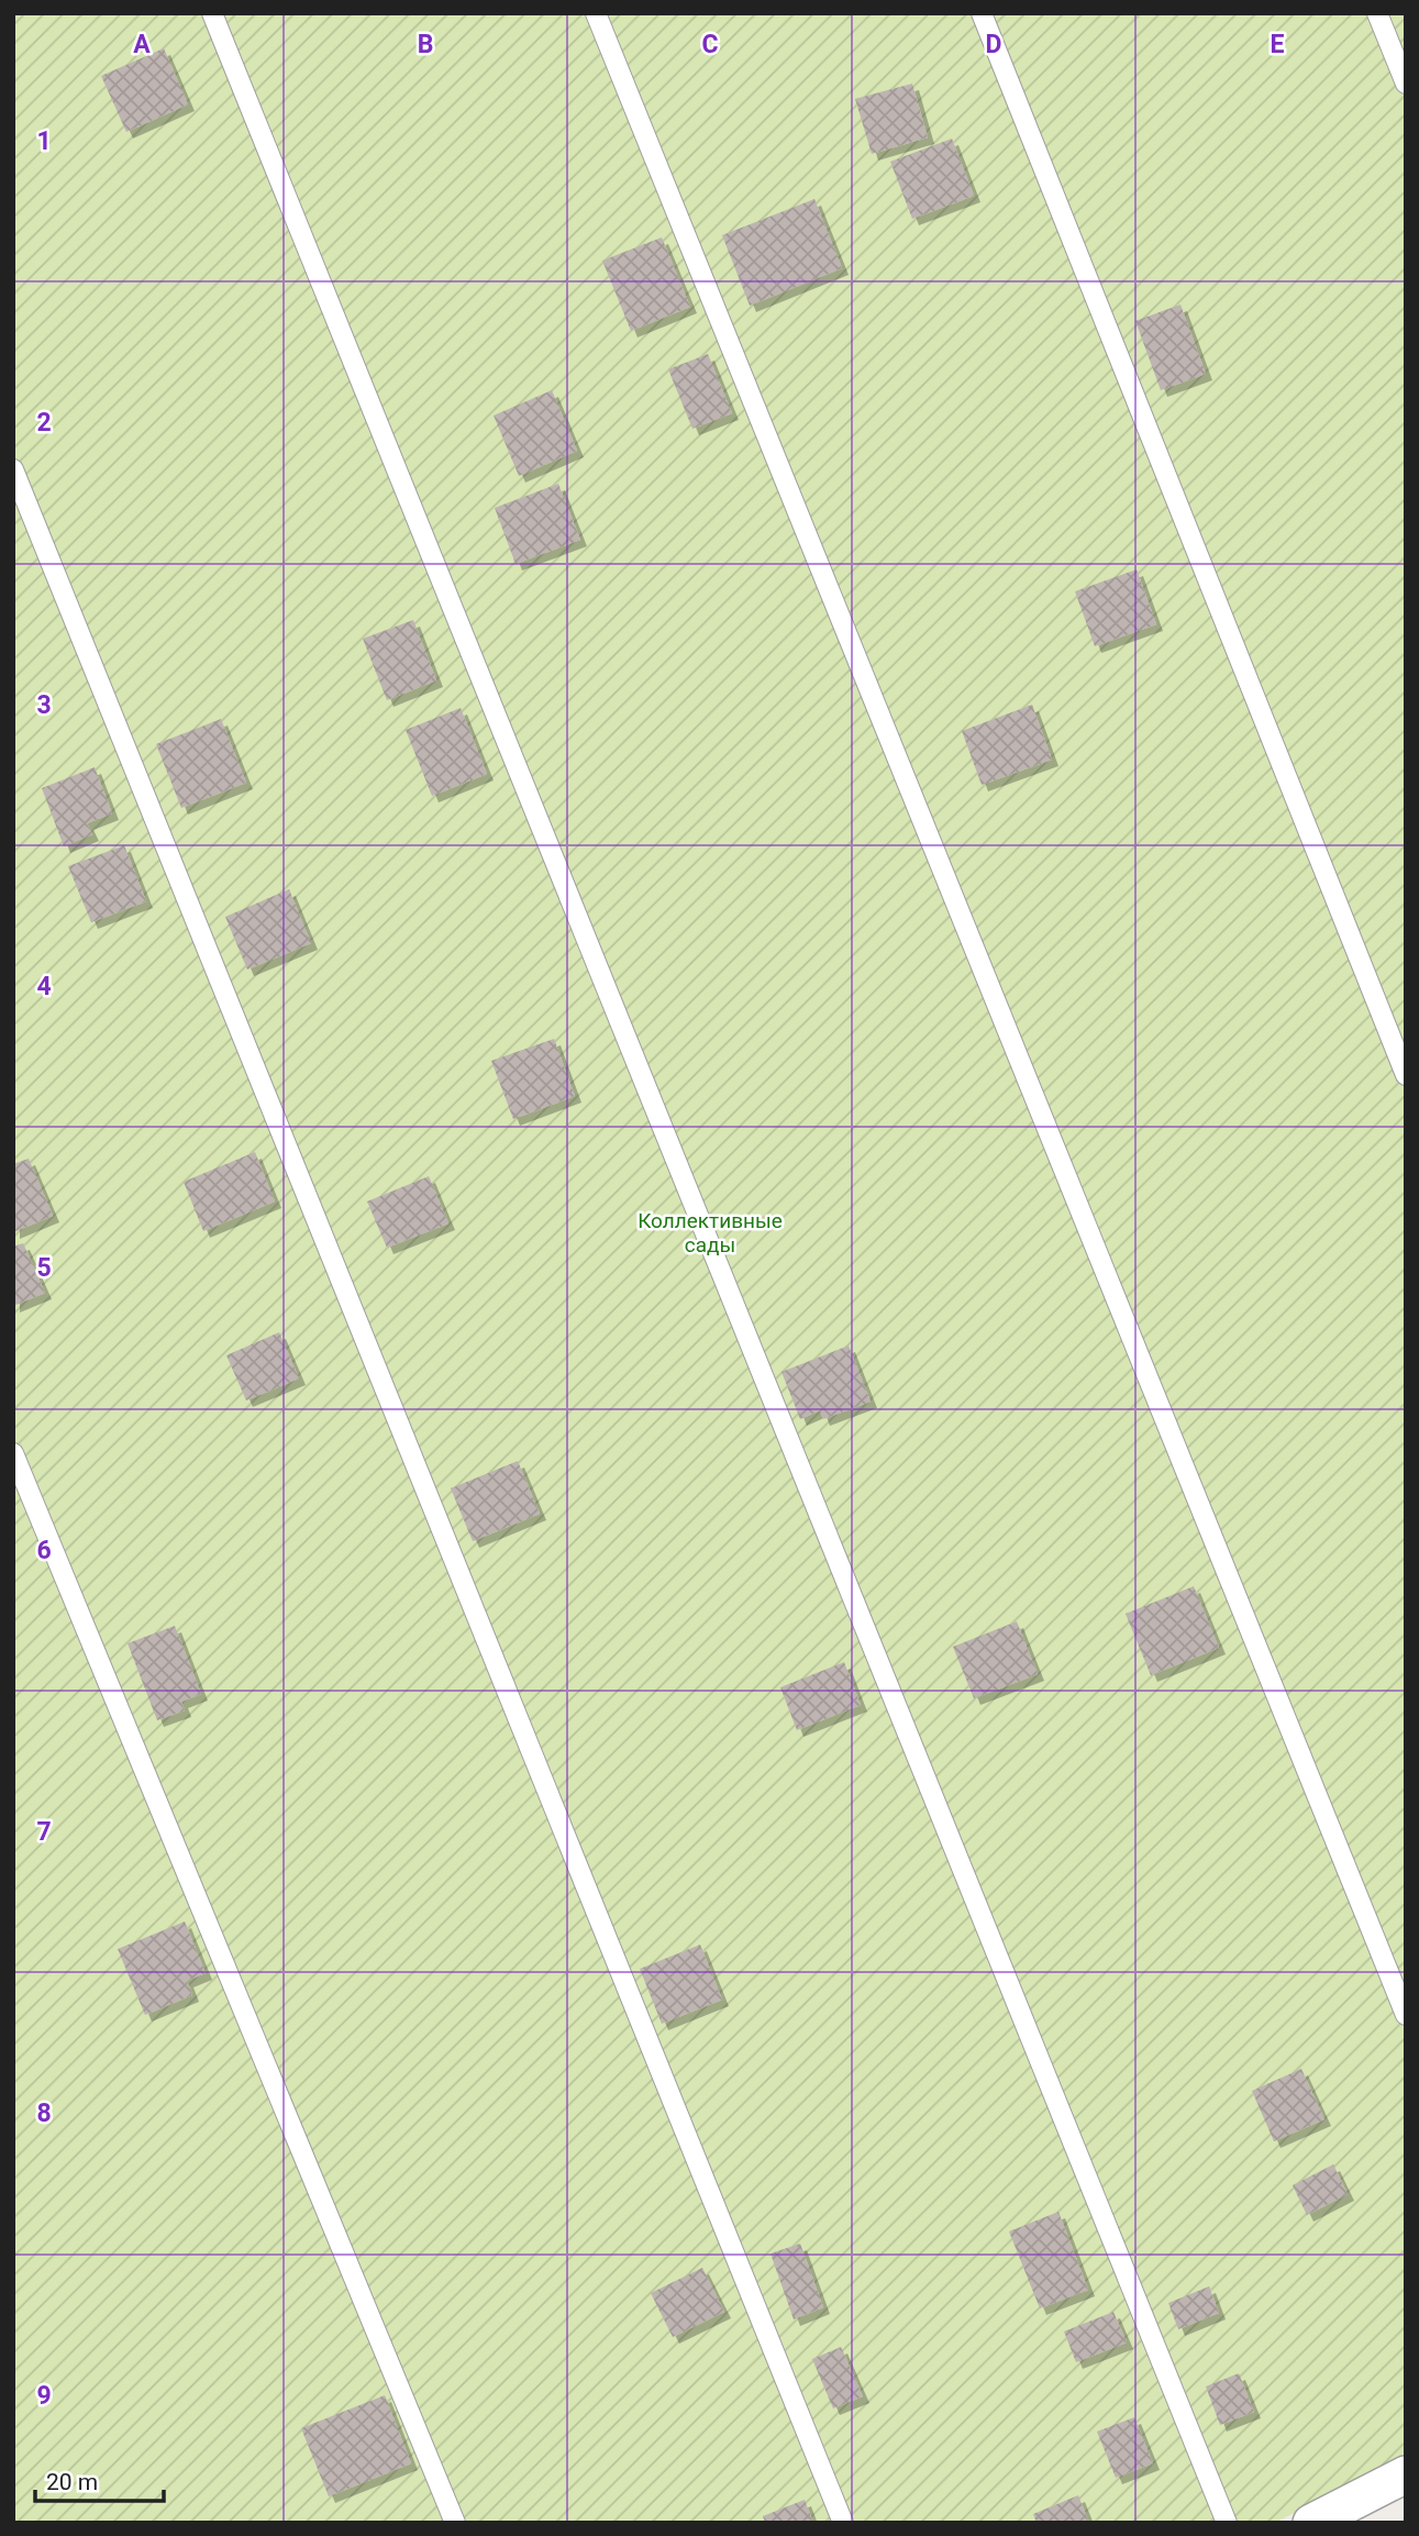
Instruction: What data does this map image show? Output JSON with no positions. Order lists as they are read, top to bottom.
{
  "parks": ["Коллективные сады"],
  "scale_bar": "20 m",
  "grid": {
    "columns": [
      "A",
      "B",
      "C",
      "D",
      "E"
    ],
    "rows": [
      "1",
      "2",
      "3",
      "4",
      "5",
      "6",
      "7",
      "8",
      "9"
    ]
  }
}
